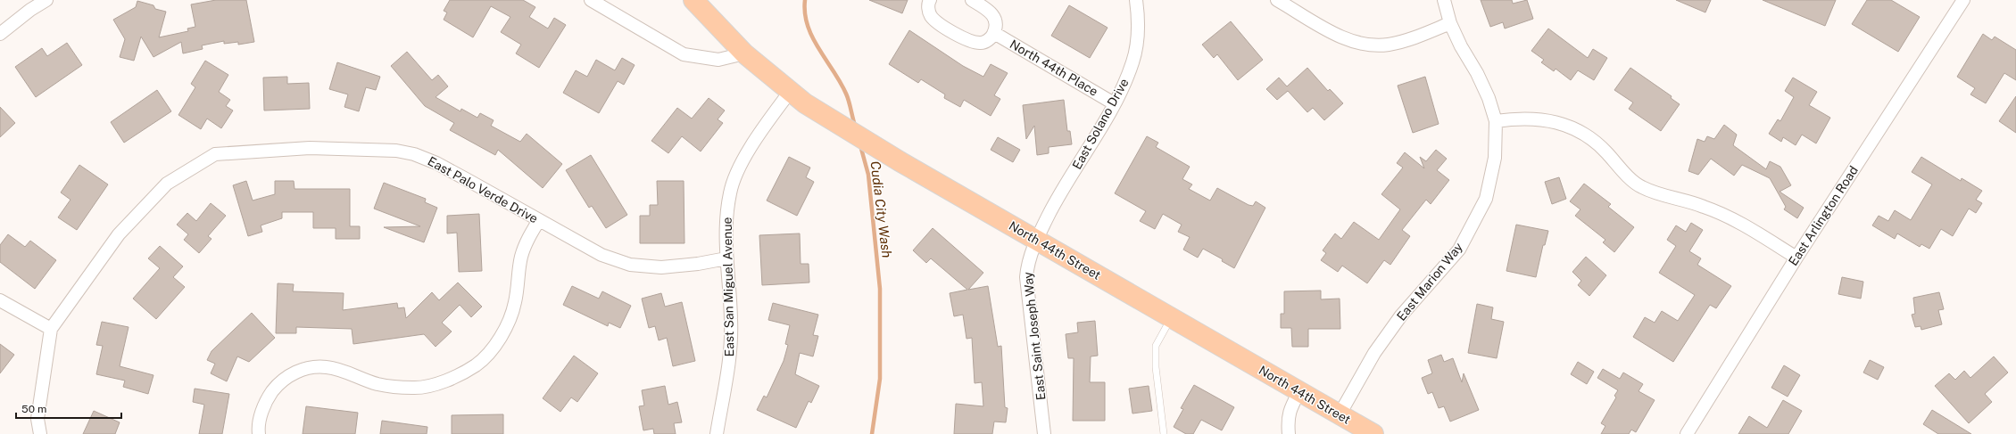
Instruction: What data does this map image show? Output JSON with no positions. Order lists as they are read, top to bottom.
{
  "streets": {
    "main road": ["North 44th Street"],
    "street": [
      "North 44th Place",
      "East Solano Drive",
      "East Palo Verde Drive",
      "East Arlington Road",
      "East Marion Way",
      "East San Miguel Avenue",
      "East Saint Joseph Way"
    ]
  },
  "crossings": [
    ["North 44th Place", "East Solano Drive"],
    ["East Solano Drive", "North 44th Street"],
    ["East Solano Drive", "East Saint Joseph Way"],
    ["East Palo Verde Drive", "East San Miguel Avenue"],
    ["North 44th Street", "East Marion Way"],
    ["North 44th Street", "East San Miguel Avenue"],
    ["North 44th Street", "East Saint Joseph Way"]
  ],
  "water": ["Cudia City Wash"],
  "scale_bar": "50 m"
}
